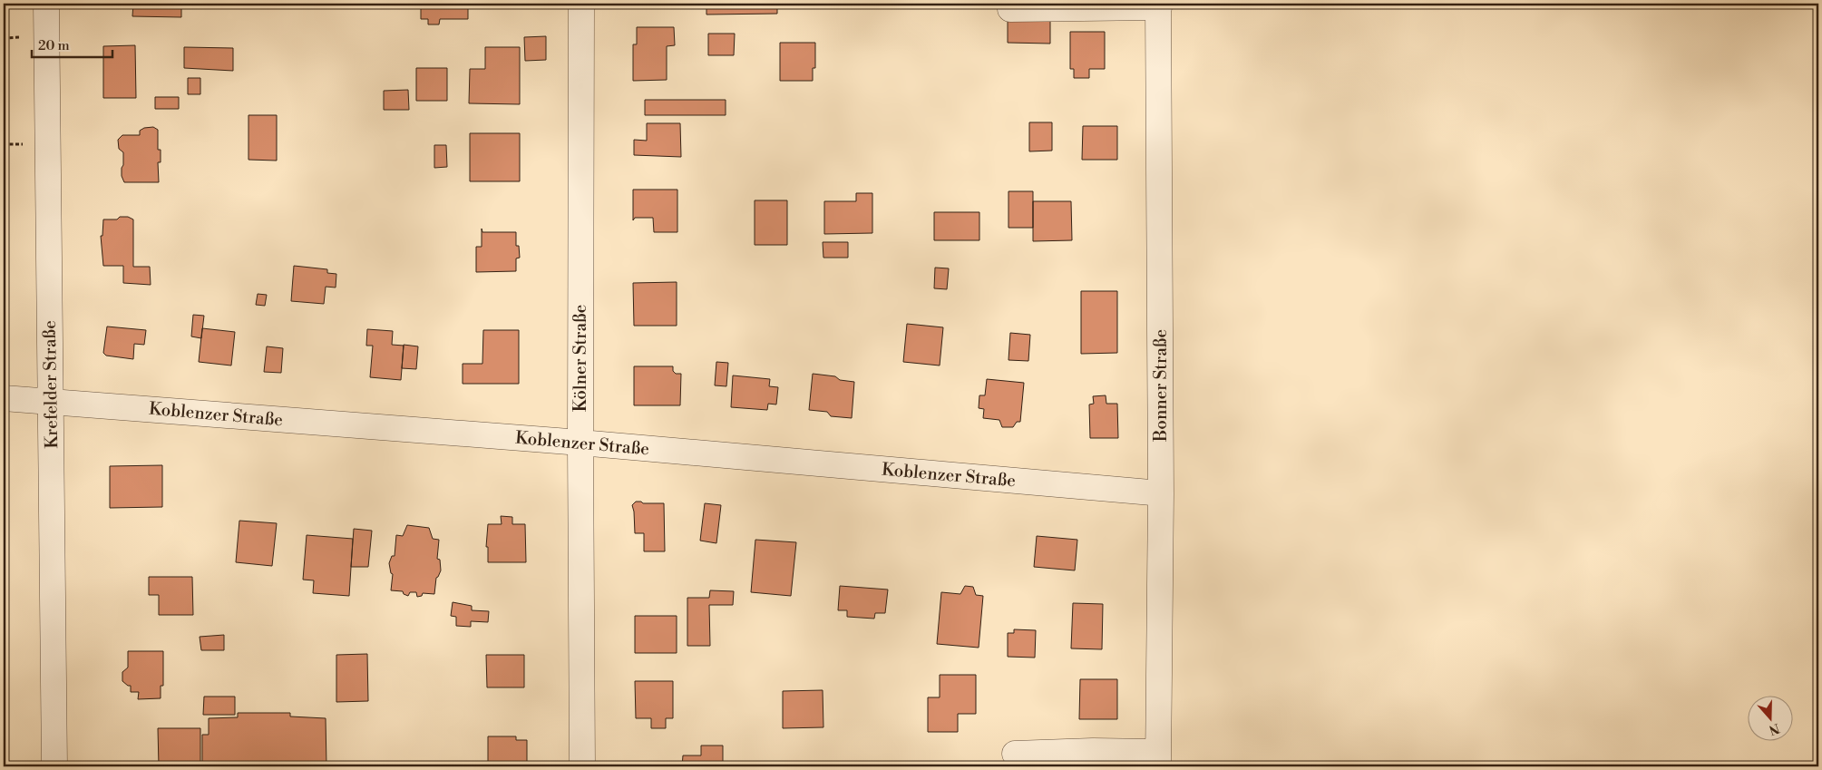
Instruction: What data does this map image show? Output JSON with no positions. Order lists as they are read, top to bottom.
{
  "streets": {
    "street": [
      "Kölner Straße",
      "Krefelder Straße",
      "Bonner Straße",
      "Koblenzer Straße"
    ]
  },
  "crossings": [
    ["Kölner Straße", "Koblenzer Straße"],
    ["Krefelder Straße", "Koblenzer Straße"],
    ["Bonner Straße", "Koblenzer Straße"]
  ],
  "scale_bar": "20 m",
  "north": "bottom"
}
